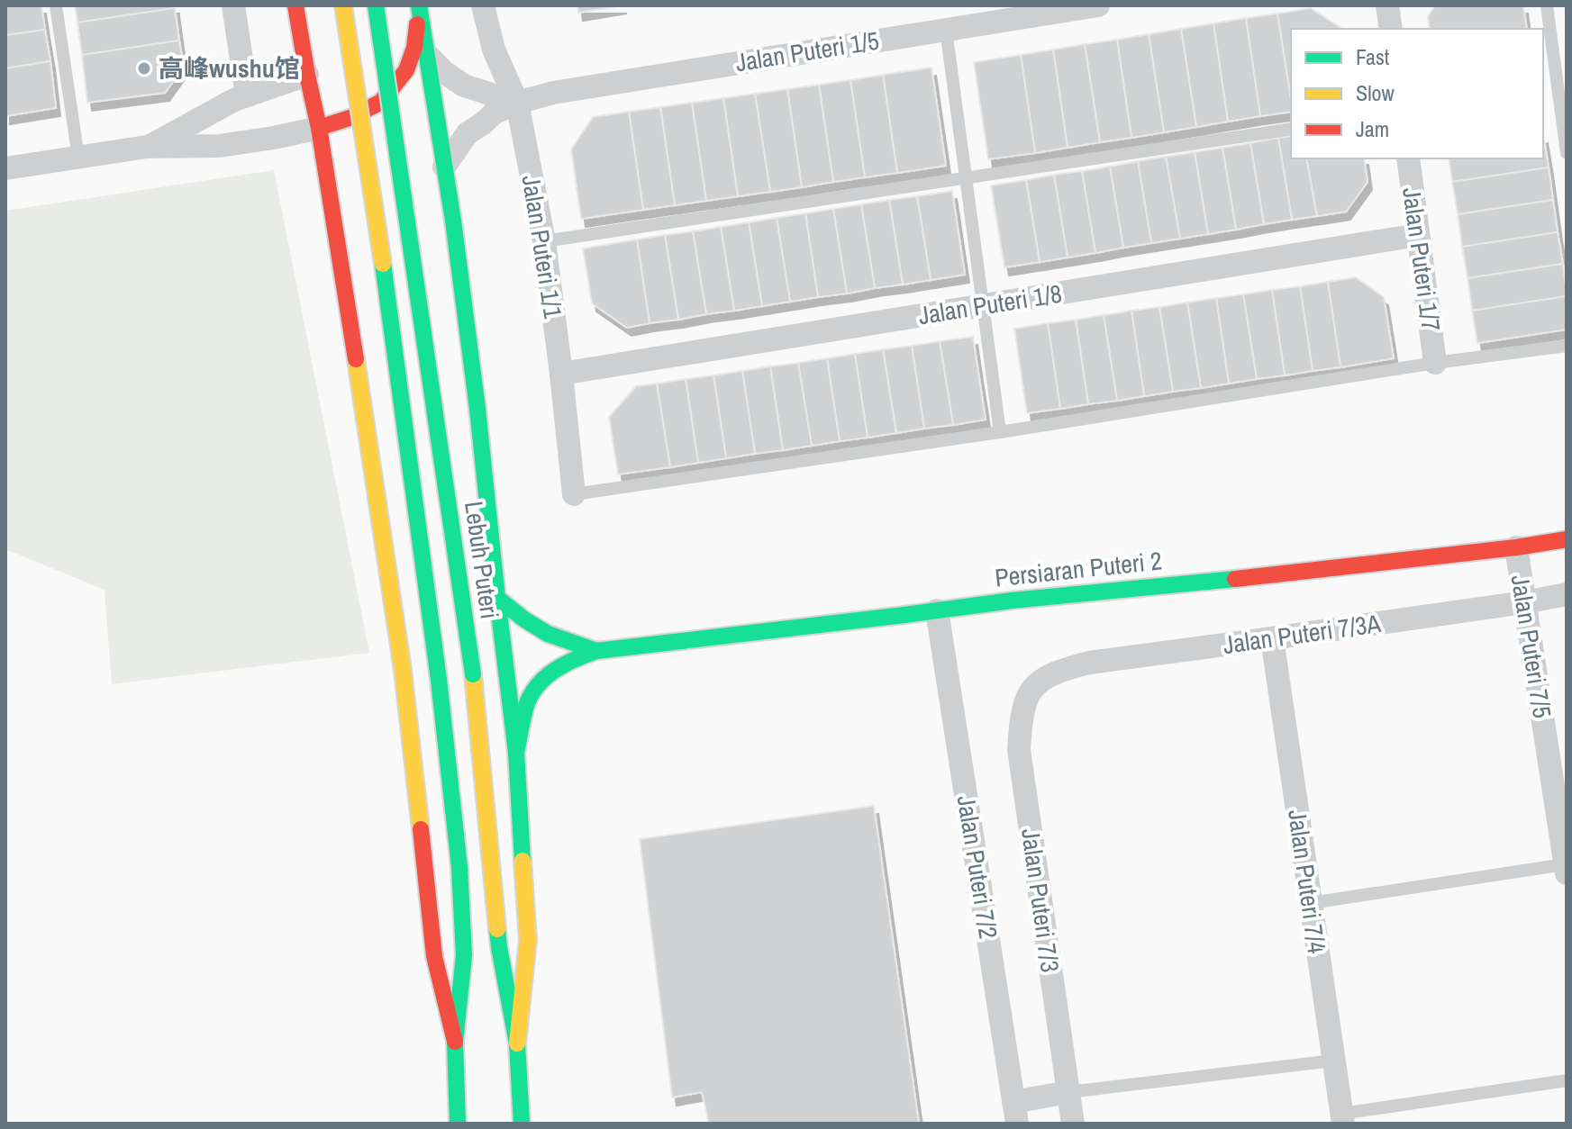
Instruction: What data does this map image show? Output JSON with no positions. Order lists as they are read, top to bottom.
{
  "streets": {
    "main road": ["Lebuh Puteri", "Persiaran Puteri 2"],
    "street": [
      "Jalan Puteri 1/5",
      "Jalan Puteri 1/1",
      "Jalan Puteri 1/7",
      "Jalan Puteri 1/8",
      "Jalan Puteri 7/3A",
      "Jalan Puteri 7/5",
      "Jalan Puteri 7/2",
      "Jalan Puteri 7/4",
      "Jalan Puteri 7/3"
    ]
  },
  "crossings": [
    ["Jalan Puteri 1/5", "Jalan Puteri 1/1"],
    ["Jalan Puteri 1/1", "Jalan Puteri 1/8"],
    ["Jalan Puteri 1/7", "Jalan Puteri 1/8"],
    ["Persiaran Puteri 2", "Jalan Puteri 7/5"],
    ["Persiaran Puteri 2", "Jalan Puteri 7/2"],
    ["Jalan Puteri 7/3A", "Jalan Puteri 7/5"],
    ["Jalan Puteri 7/3A", "Jalan Puteri 7/4"],
    ["Jalan Puteri 7/3A", "Jalan Puteri 7/3"]
  ],
  "places": ["高峰wushu馆"],
  "legend": ["Fast", "Slow", "Jam"]
}
